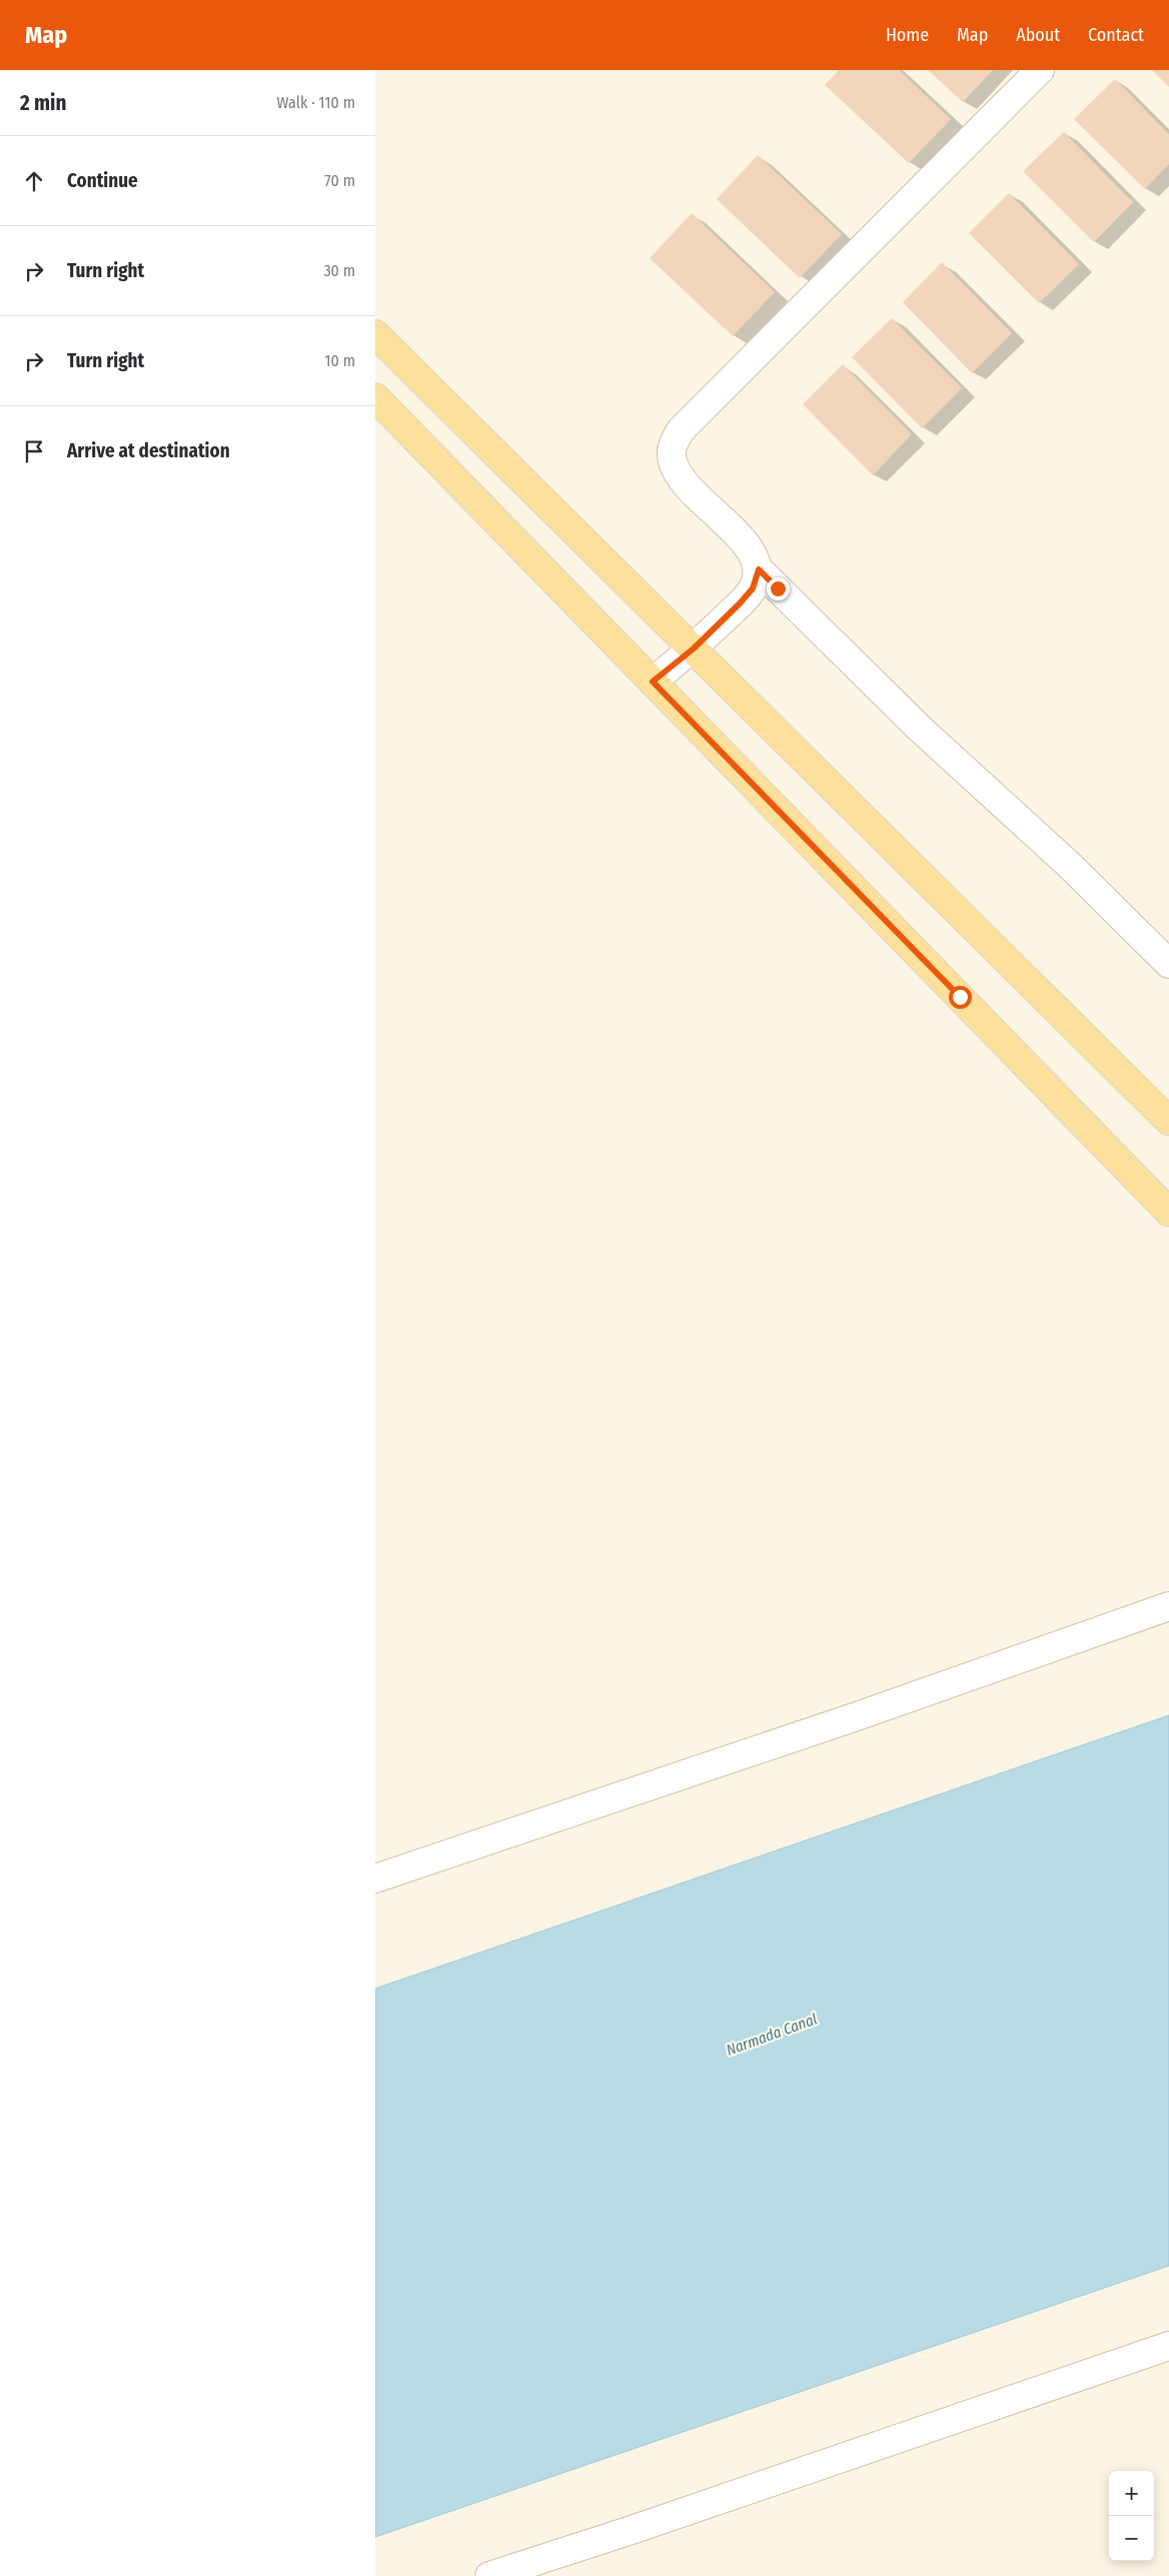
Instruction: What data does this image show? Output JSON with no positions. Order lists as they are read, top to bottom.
{
  "water": ["Narmada Canal"],
  "page": {
    "header": "Map",
    "nav": [
      "Home",
      "Map",
      "About",
      "Contact"
    ],
    "heading": ["2 min", "Walk · 110 m"],
    "list": [
      ["Continue", "70 m"],
      ["Turn right", "30 m"],
      ["Turn right", "10 m"],
      "Arrive at destination"
    ],
    "map_buttons": ["+", "−"]
  }
}
